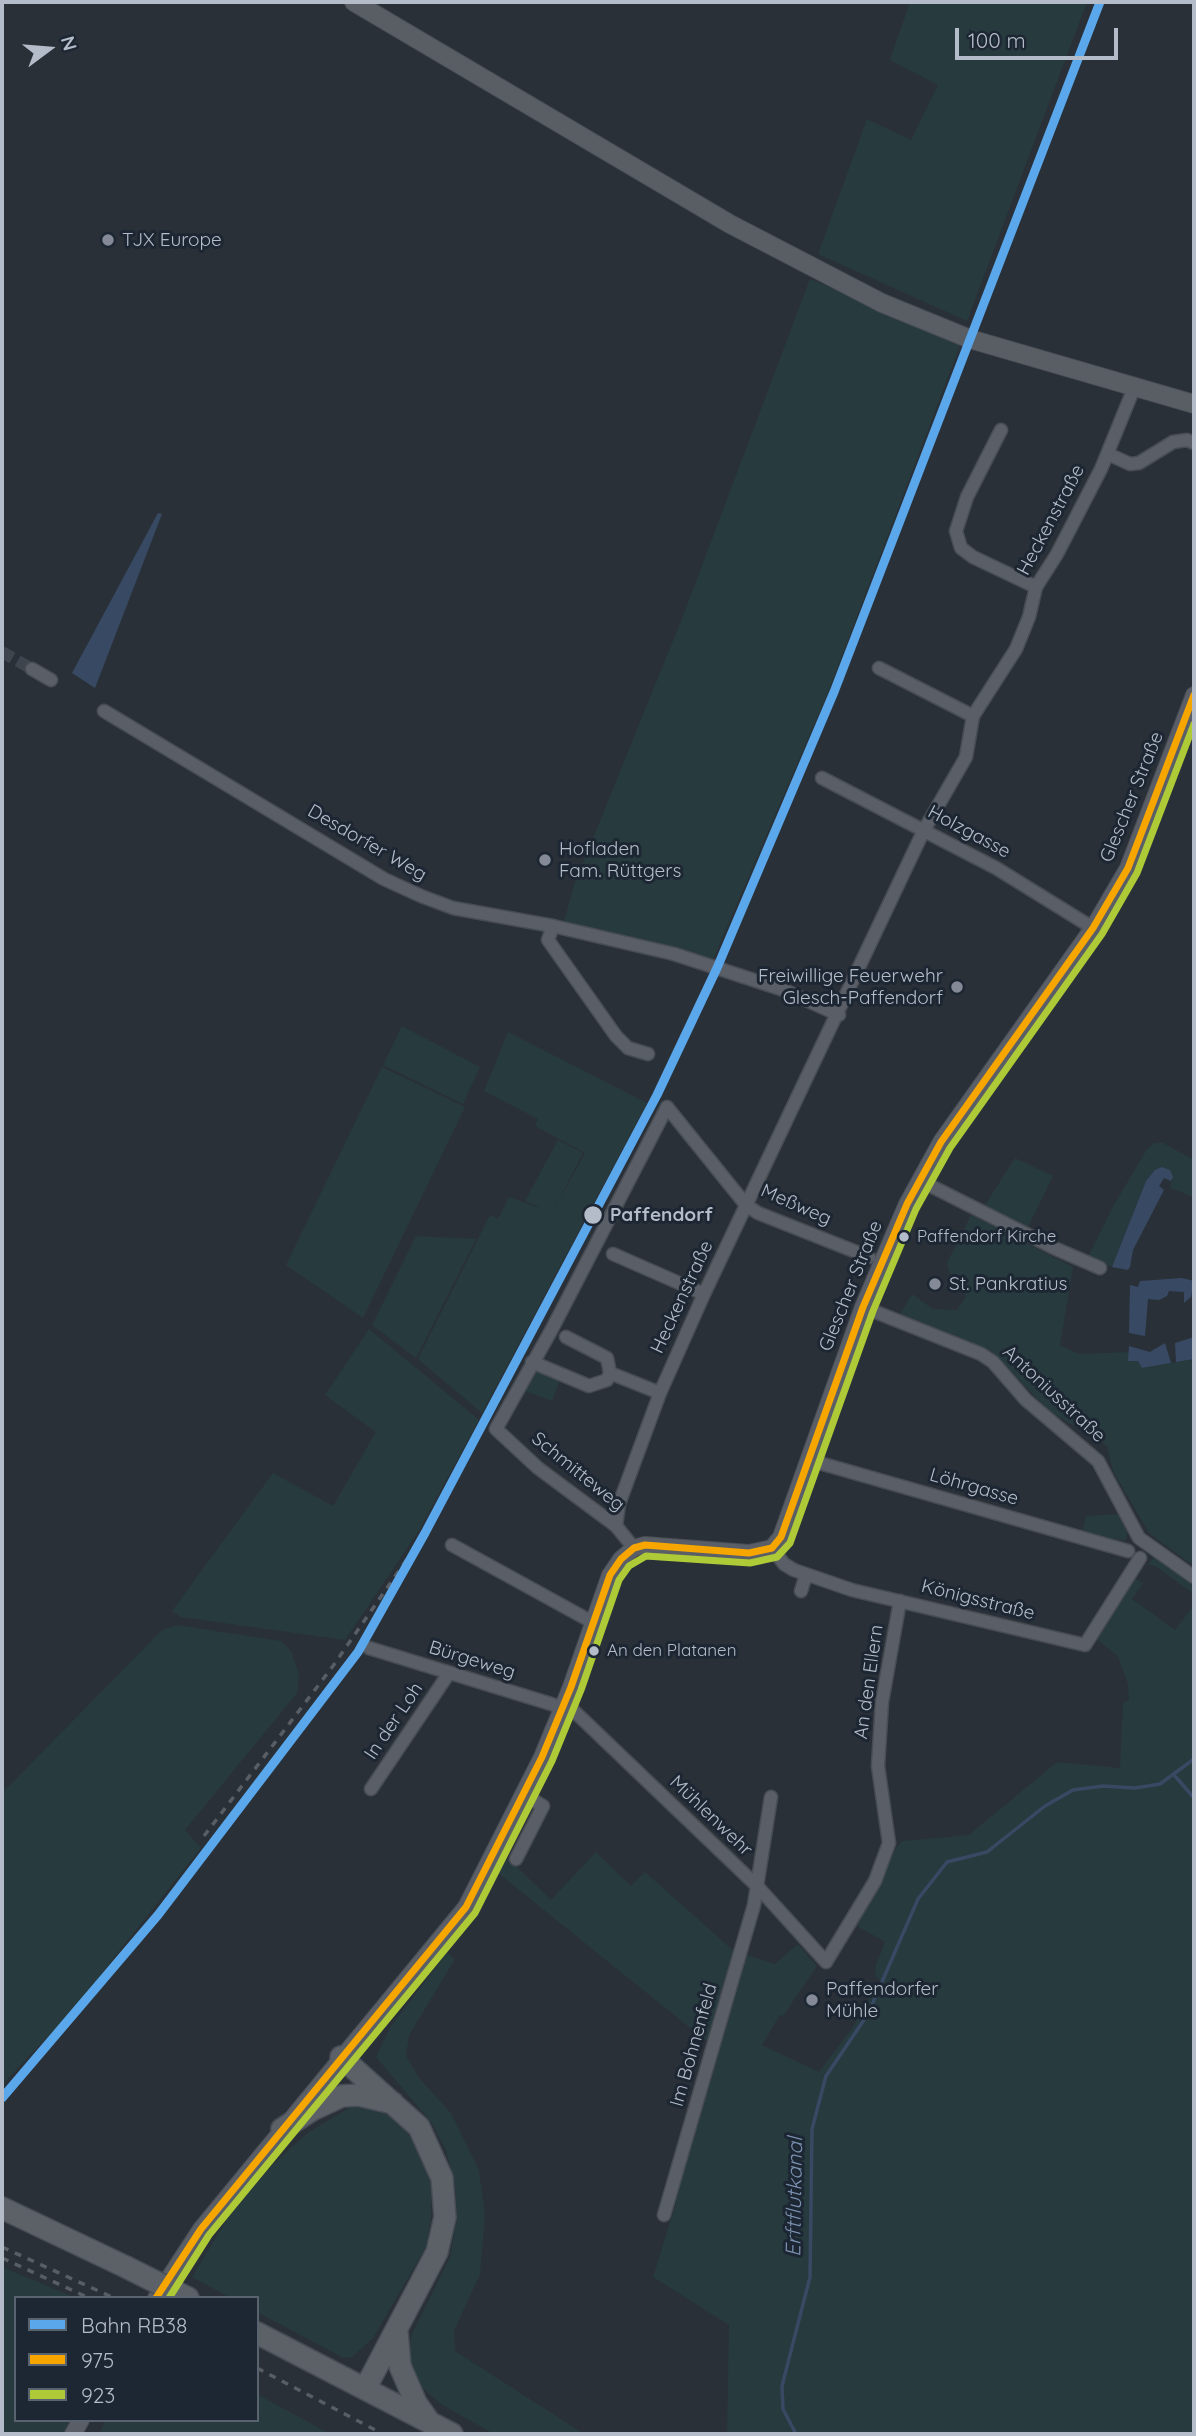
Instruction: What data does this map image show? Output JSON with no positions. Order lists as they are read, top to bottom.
{
  "streets": {
    "street": [
      "Heckenstraße",
      "Glescher Straße",
      "Holzgasse",
      "Desdorfer Weg",
      "Meßweg",
      "Antoniusstraße",
      "Schmitteweg",
      "Löhrgasse",
      "Königsstraße",
      "Bürgeweg",
      "An den Ellern",
      "In der Loh",
      "Mühlenwehr",
      "Im Bohnenfeld"
    ]
  },
  "crossings": [
    ["Heckenstraße", "Holzgasse"],
    ["Heckenstraße", "Desdorfer Weg"],
    ["Heckenstraße", "Meßweg"],
    ["Heckenstraße", "Schmitteweg"],
    ["Glescher Straße", "Holzgasse"],
    ["Glescher Straße", "Antoniusstraße"],
    ["Glescher Straße", "Löhrgasse"],
    ["Glescher Straße", "Königsstraße"],
    ["Meßweg", "Schmitteweg"],
    ["Antoniusstraße", "Löhrgasse"],
    ["Antoniusstraße", "Königsstraße"],
    ["Löhrgasse", "Königsstraße"],
    ["Königsstraße", "An den Ellern"],
    ["Bürgeweg", "In der Loh"],
    ["Bürgeweg", "Mühlenwehr"],
    ["An den Ellern", "Mühlenwehr"],
    ["Mühlenwehr", "Im Bohnenfeld"]
  ],
  "water": ["Erftflutkanal"],
  "places": [
    "TJX Europe",
    "Hofladen Fam. Rüttgers",
    "Freiwillige Feuerwehr Glesch-Paffendorf",
    "Paffendorf",
    "Paffendorf Kirche",
    "St. Pankratius",
    "An den Platanen",
    "Paffendorfer Mühle"
  ],
  "lines": ["rail line RB38", "transit line 975", "transit line 923"],
  "legend": ["Bahn RB38", "975", "923"],
  "scale_bar": "100 m",
  "north": "right"
}
